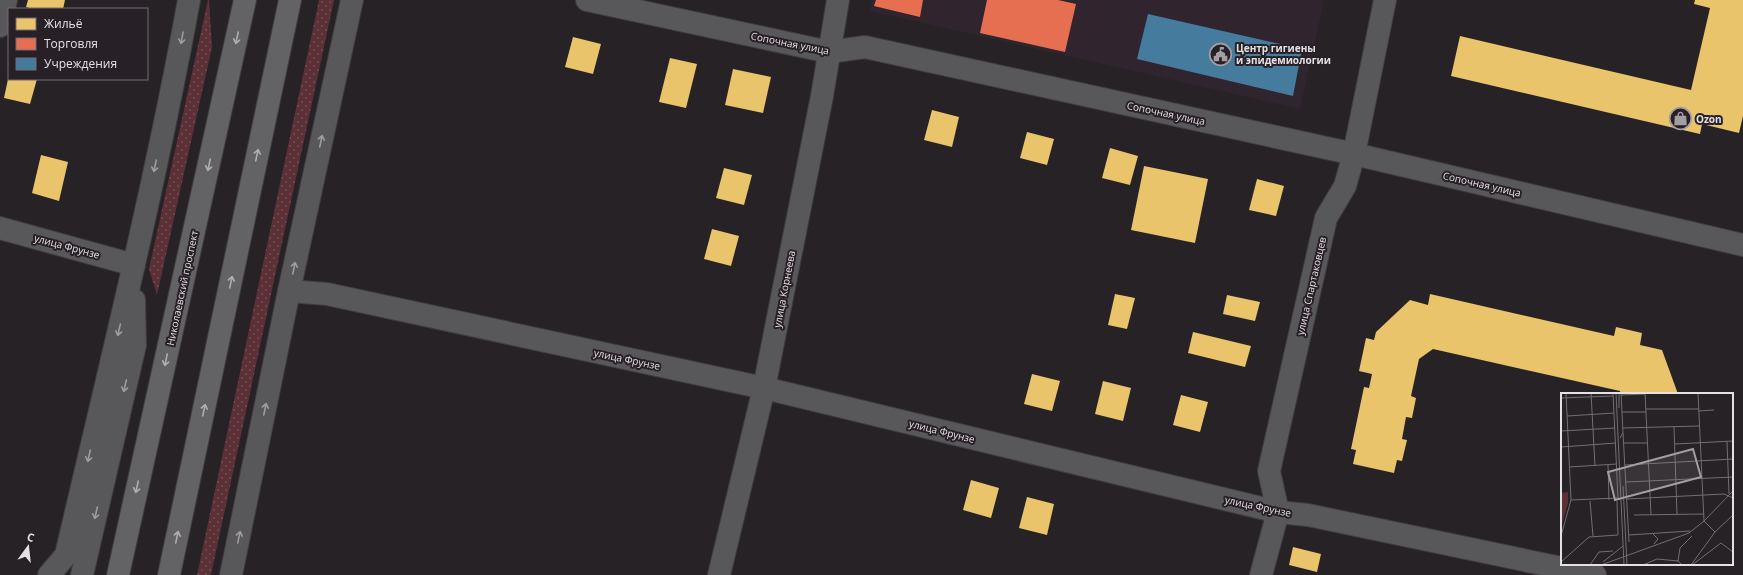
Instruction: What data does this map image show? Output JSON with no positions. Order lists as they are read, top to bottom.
{
  "streets": {
    "main road": ["Николаевский проспект"],
    "street": [
      "Сопочная улица",
      "улица Фрунзе",
      "улица Спартаковцев",
      "улица Корнеева"
    ]
  },
  "crossings": [
    ["Сопочная улица", "улица Спартаковцев"],
    ["Сопочная улица", "улица Корнеева"],
    ["улица Фрунзе", "улица Спартаковцев"],
    ["улица Фрунзе", "улица Корнеева"]
  ],
  "places": {
    "public building": ["Центр гигиены и эпидемиологии"],
    "shop": ["Ozon"]
  },
  "legend": ["Жильё", "Торговля", "Учреждения"],
  "north": "top"
}
